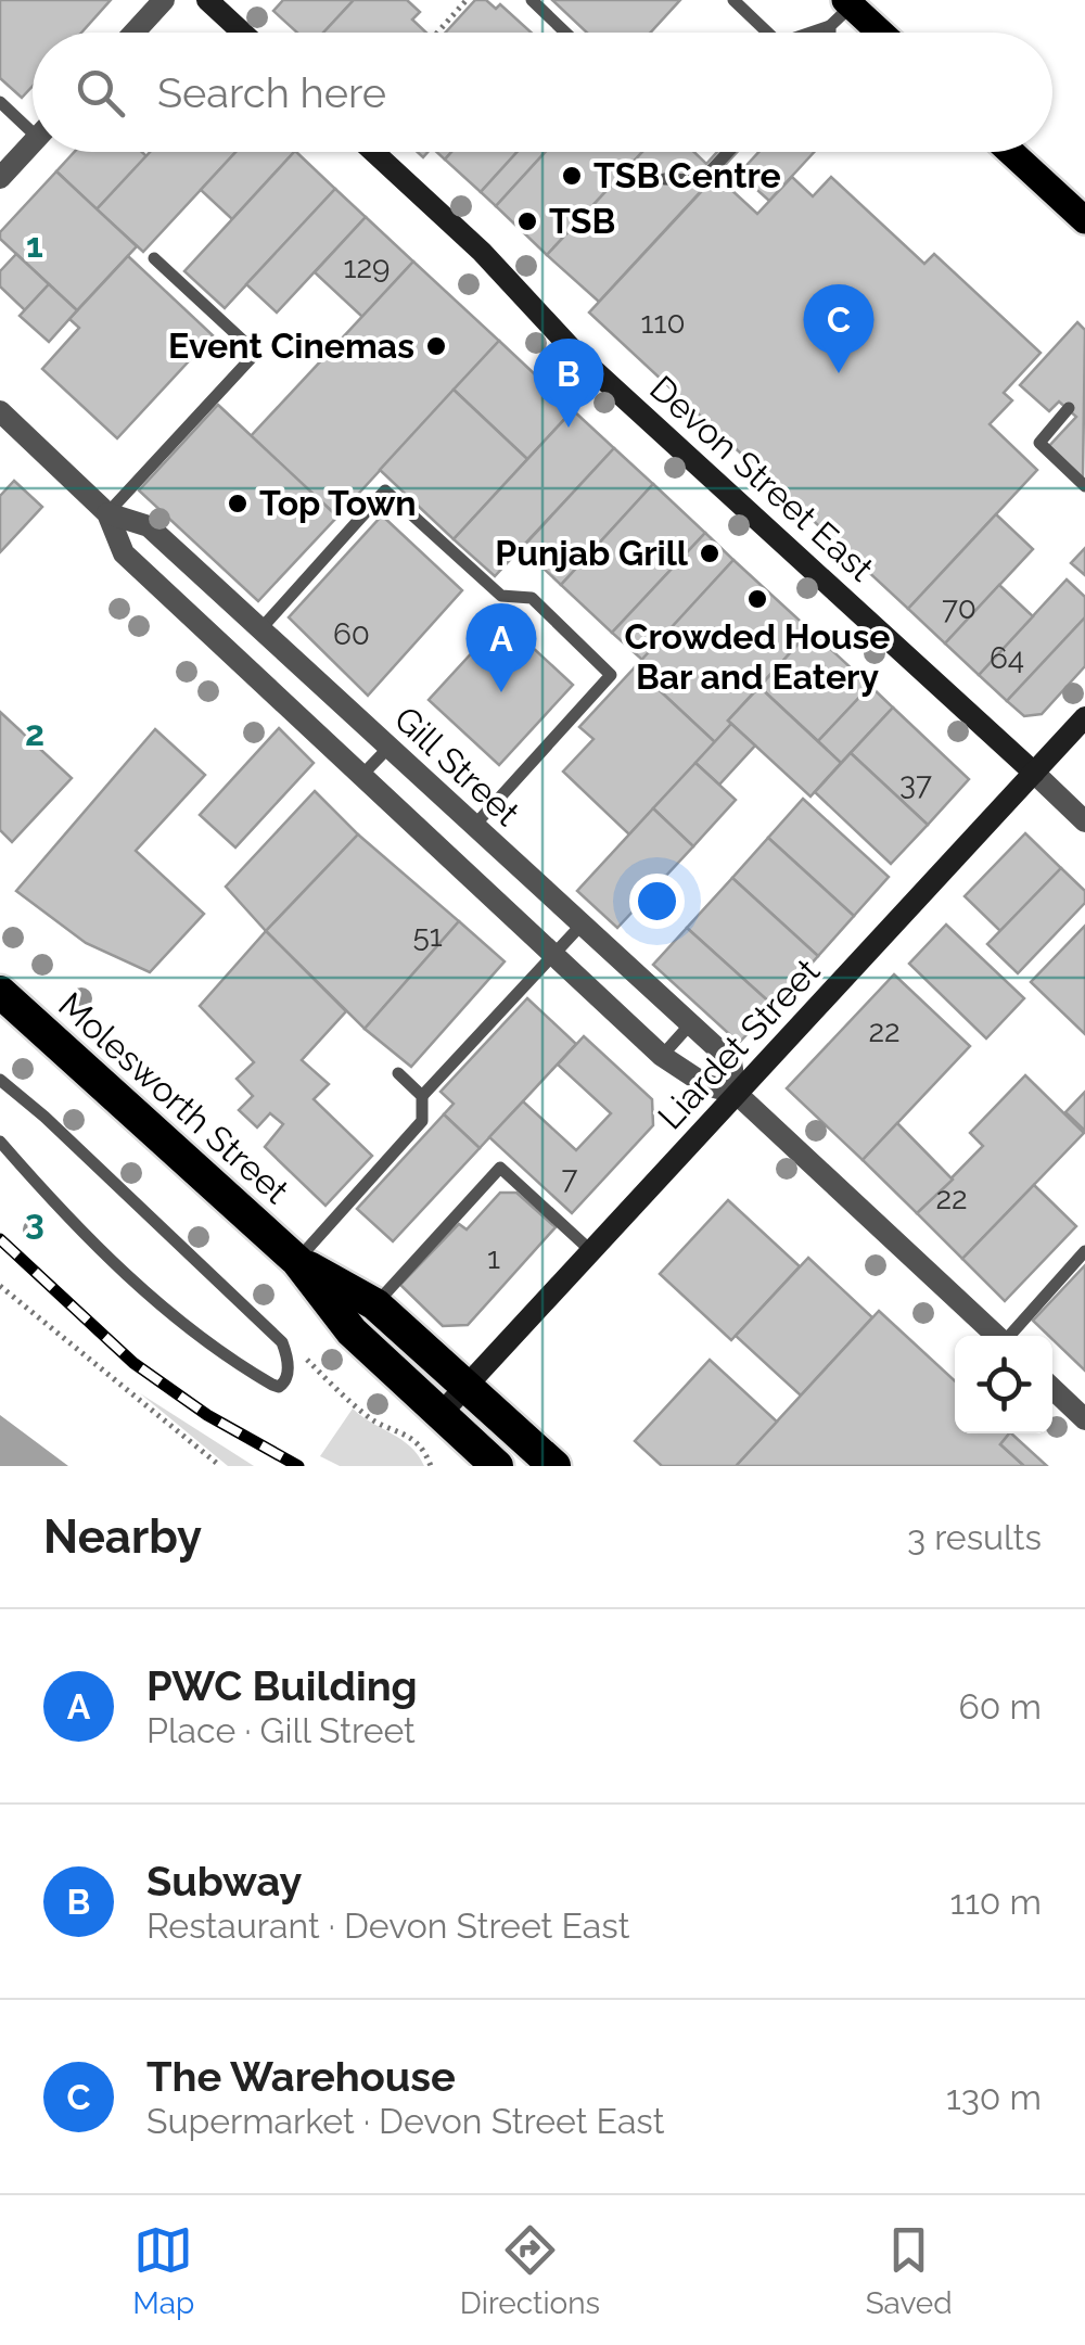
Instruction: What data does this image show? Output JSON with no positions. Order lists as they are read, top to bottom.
{
  "streets": {
    "highway": ["Molesworth Street"],
    "street": ["Devon Street East", "Gill Street", "Liardet Street"]
  },
  "crossings": [
    ["Devon Street East", "Liardet Street"],
    ["Gill Street", "Liardet Street"],
    ["Liardet Street", "Molesworth Street"]
  ],
  "places": [
    "TSB Centre",
    "TSB",
    "Event Cinemas",
    "Top Town",
    "Punjab Grill",
    "Crowded House Bar and Eatery"
  ],
  "house_numbers": [
    "129",
    "110",
    "70",
    "60",
    "64",
    "37",
    "51",
    "22",
    "7",
    "22",
    "1"
  ],
  "page": {
    "search": "Search here",
    "pins": ["C", "B", "A"],
    "heading": ["Nearby", "3 results"],
    "list": [
      {
        "mark": "A",
        "name": "PWC Building",
        "note": "Place · Gill Street",
        "value": "60 m"
      },
      {
        "mark": "B",
        "name": "Subway",
        "note": "Restaurant · Devon Street East",
        "value": "110 m"
      },
      {
        "mark": "C",
        "name": "The Warehouse",
        "note": "Supermarket · Devon Street East",
        "value": "130 m"
      }
    ],
    "nav": ["Map", "Directions", "Saved"]
  },
  "grid": {
    "rows": ["1", "2", "3"]
  }
}
